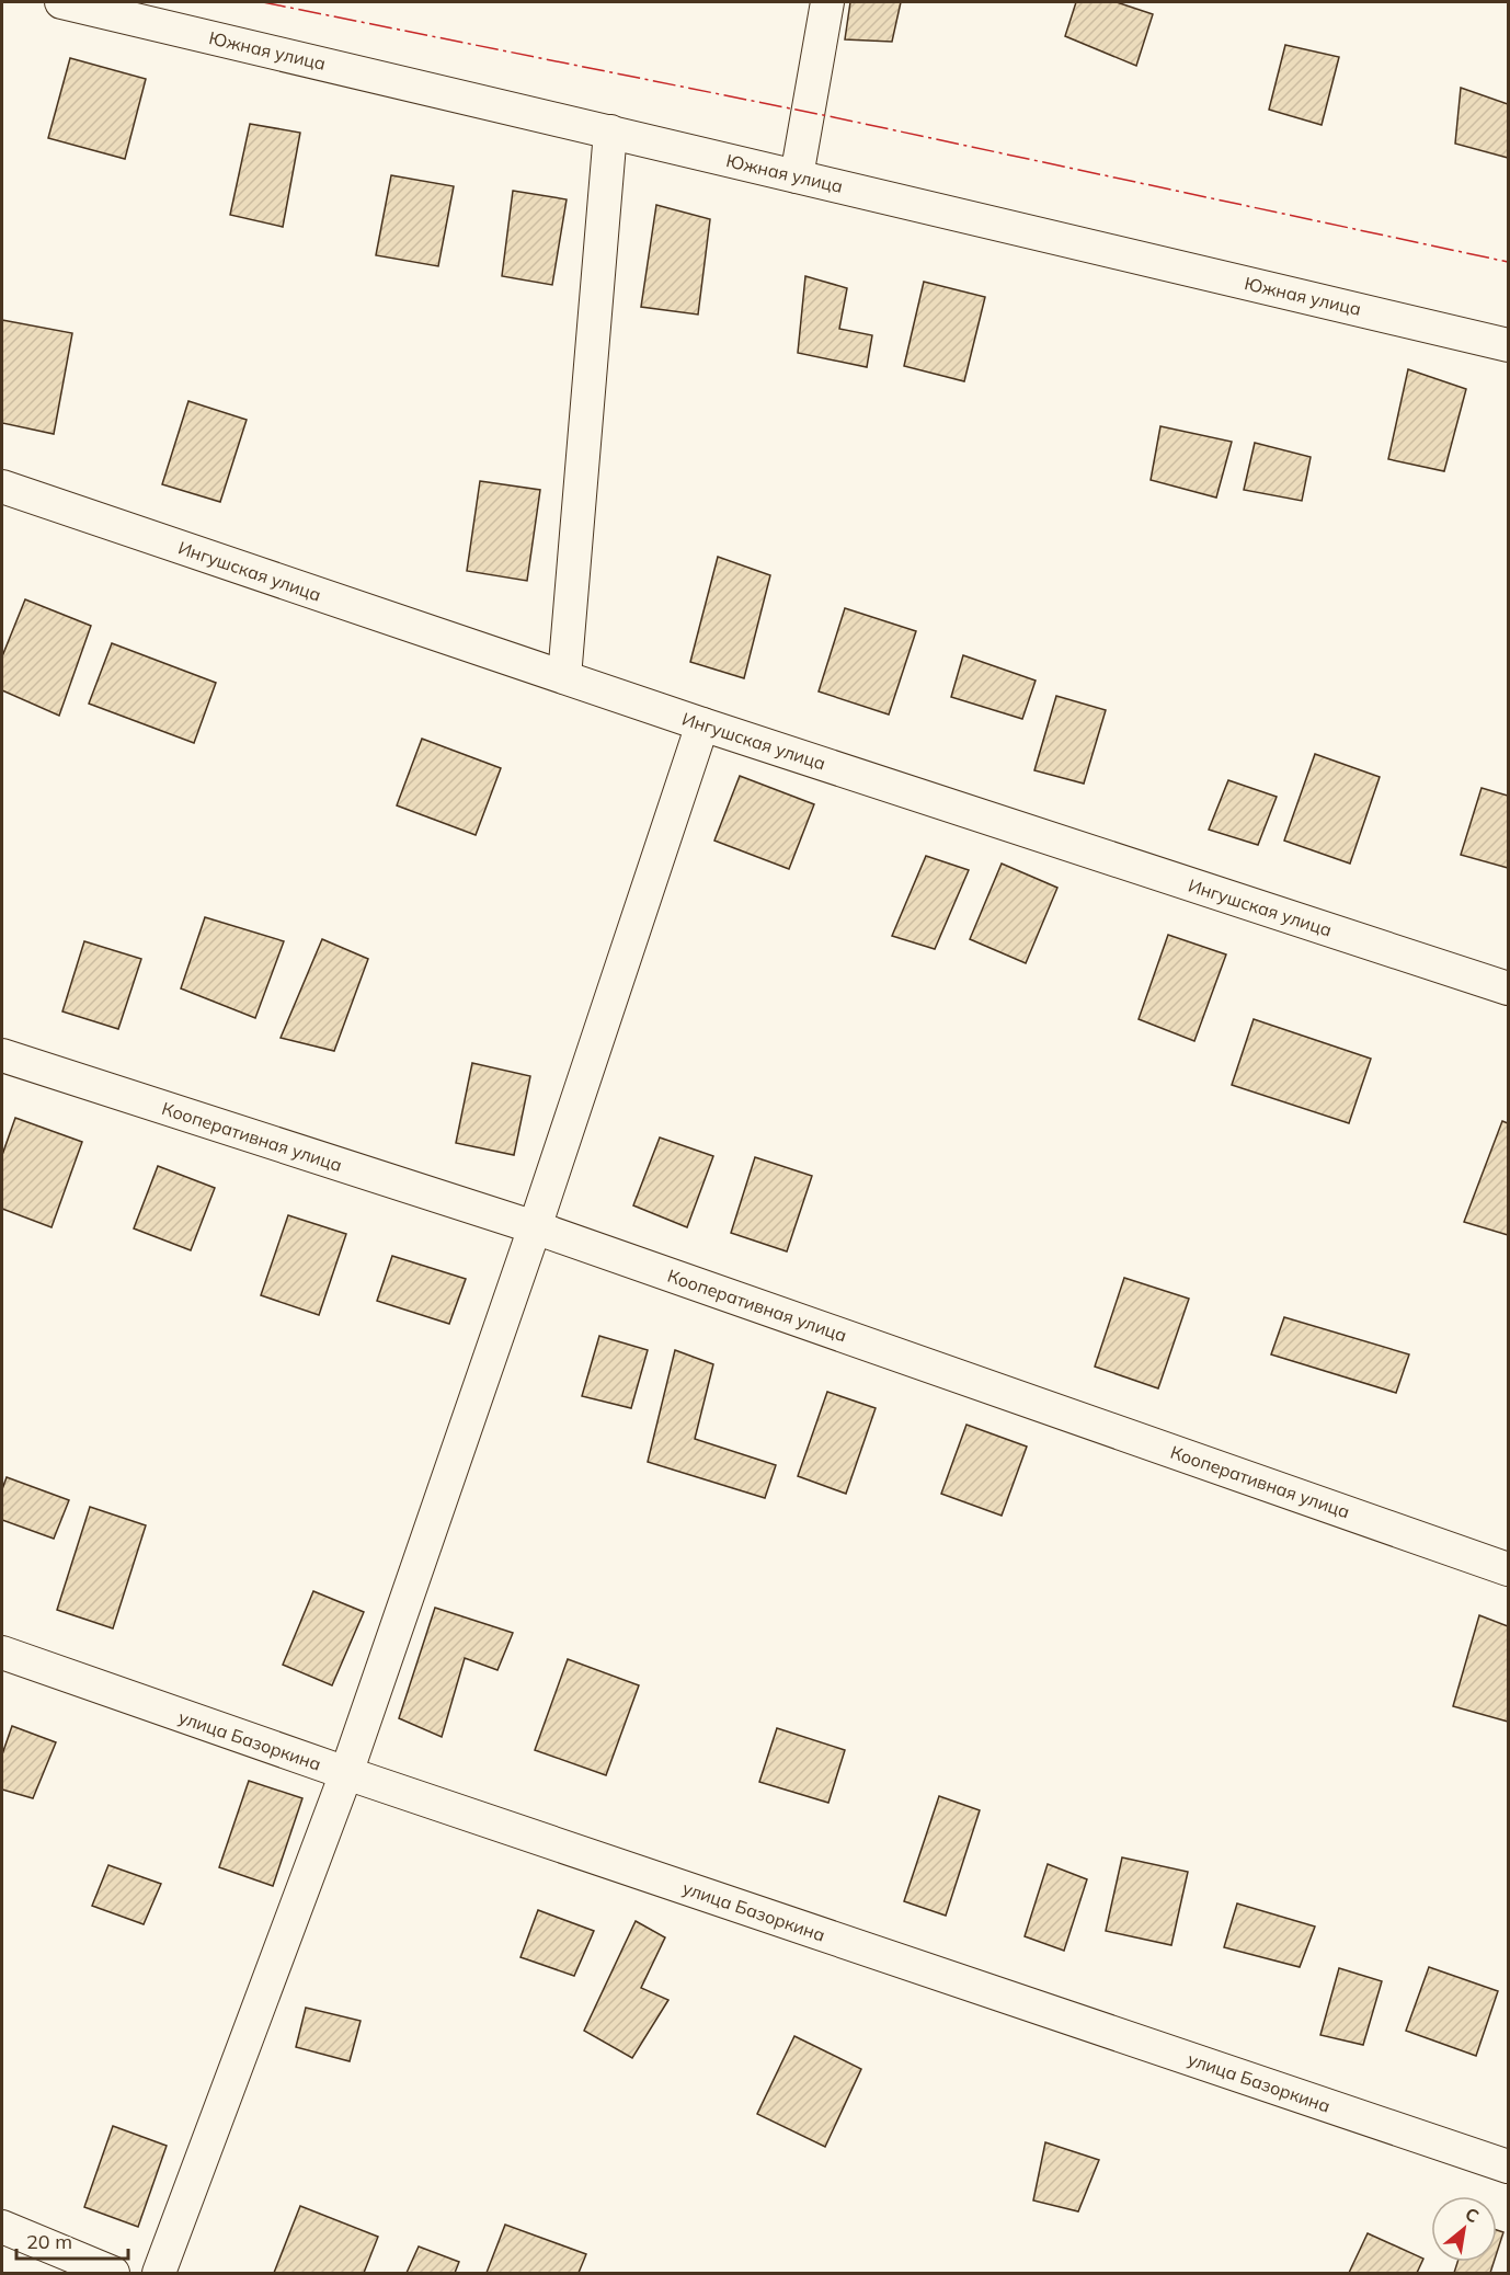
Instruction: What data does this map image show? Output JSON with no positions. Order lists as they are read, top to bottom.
{
  "streets": {
    "street": [
      "Южная улица",
      "Ингушская улица",
      "Кооперативная улица",
      "улица Базоркина"
    ]
  },
  "scale_bar": "20 m",
  "north": "top right"
}
